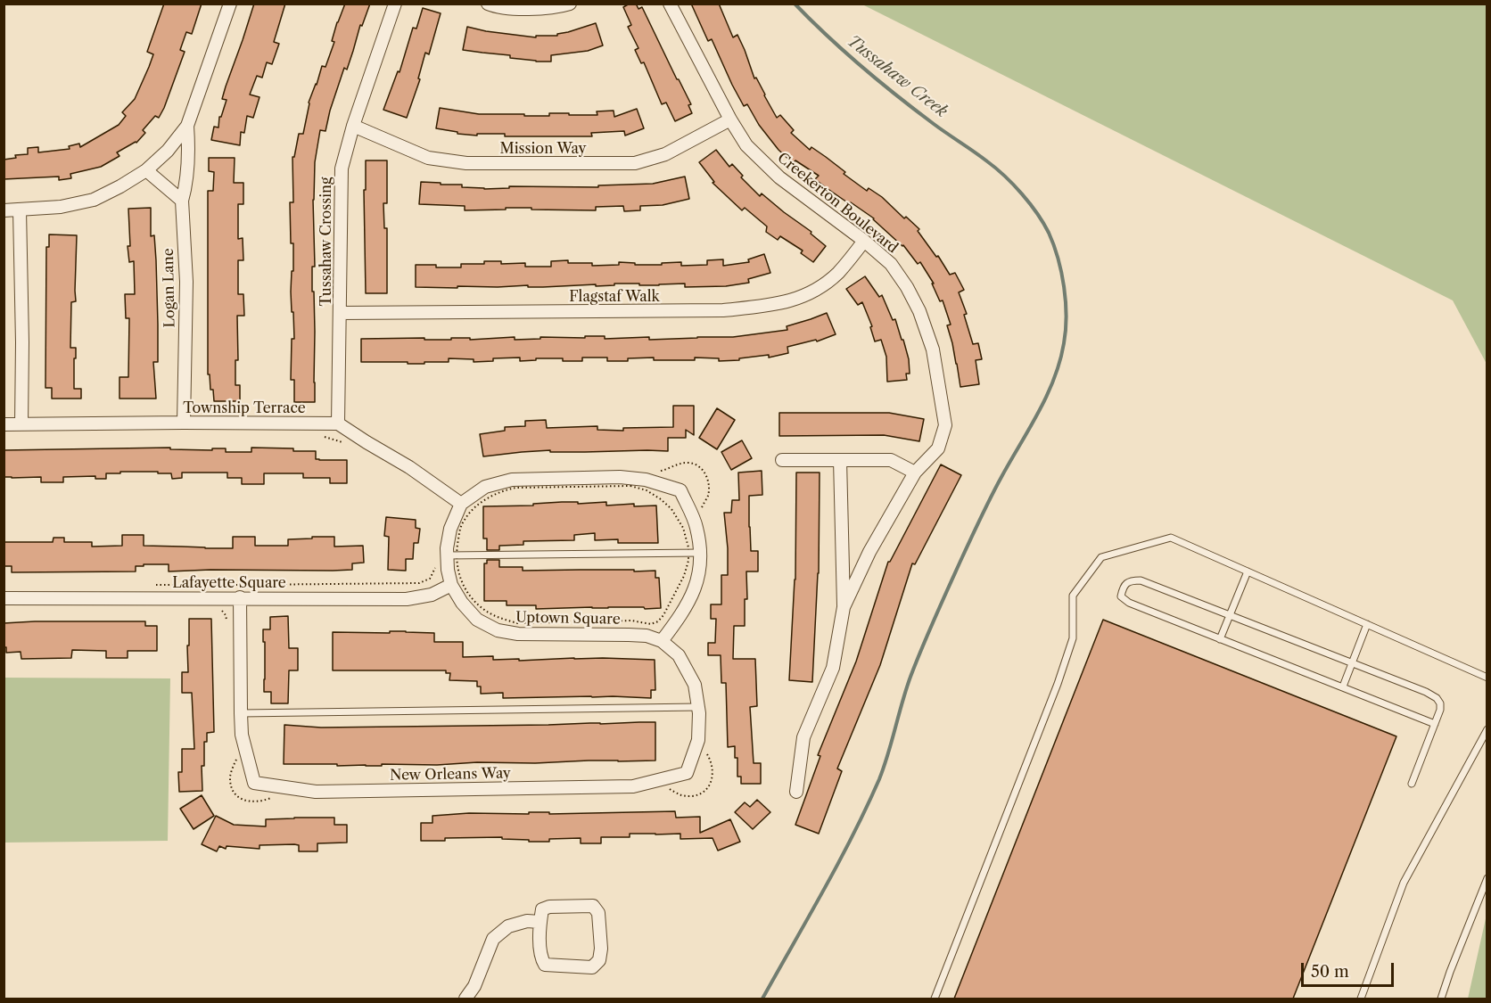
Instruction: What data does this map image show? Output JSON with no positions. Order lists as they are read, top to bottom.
{
  "streets": {
    "street": [
      "Mission Way",
      "Creekerton Boulevard",
      "Tussahaw Crossing",
      "Logan Lane",
      "Flagstaf Walk",
      "Township Terrace",
      "Lafayette Square",
      "Uptown Square",
      "New Orleans Way"
    ]
  },
  "crossings": [
    ["Mission Way", "Creekerton Boulevard"],
    ["Mission Way", "Tussahaw Crossing"],
    ["Creekerton Boulevard", "Flagstaf Walk"],
    ["Tussahaw Crossing", "Flagstaf Walk"],
    ["Tussahaw Crossing", "Township Terrace"],
    ["Logan Lane", "Township Terrace"],
    ["Lafayette Square", "Uptown Square"],
    ["Lafayette Square", "New Orleans Way"],
    ["Uptown Square", "New Orleans Way"]
  ],
  "water": ["Tussahaw Creek"],
  "scale_bar": "50 m"
}
